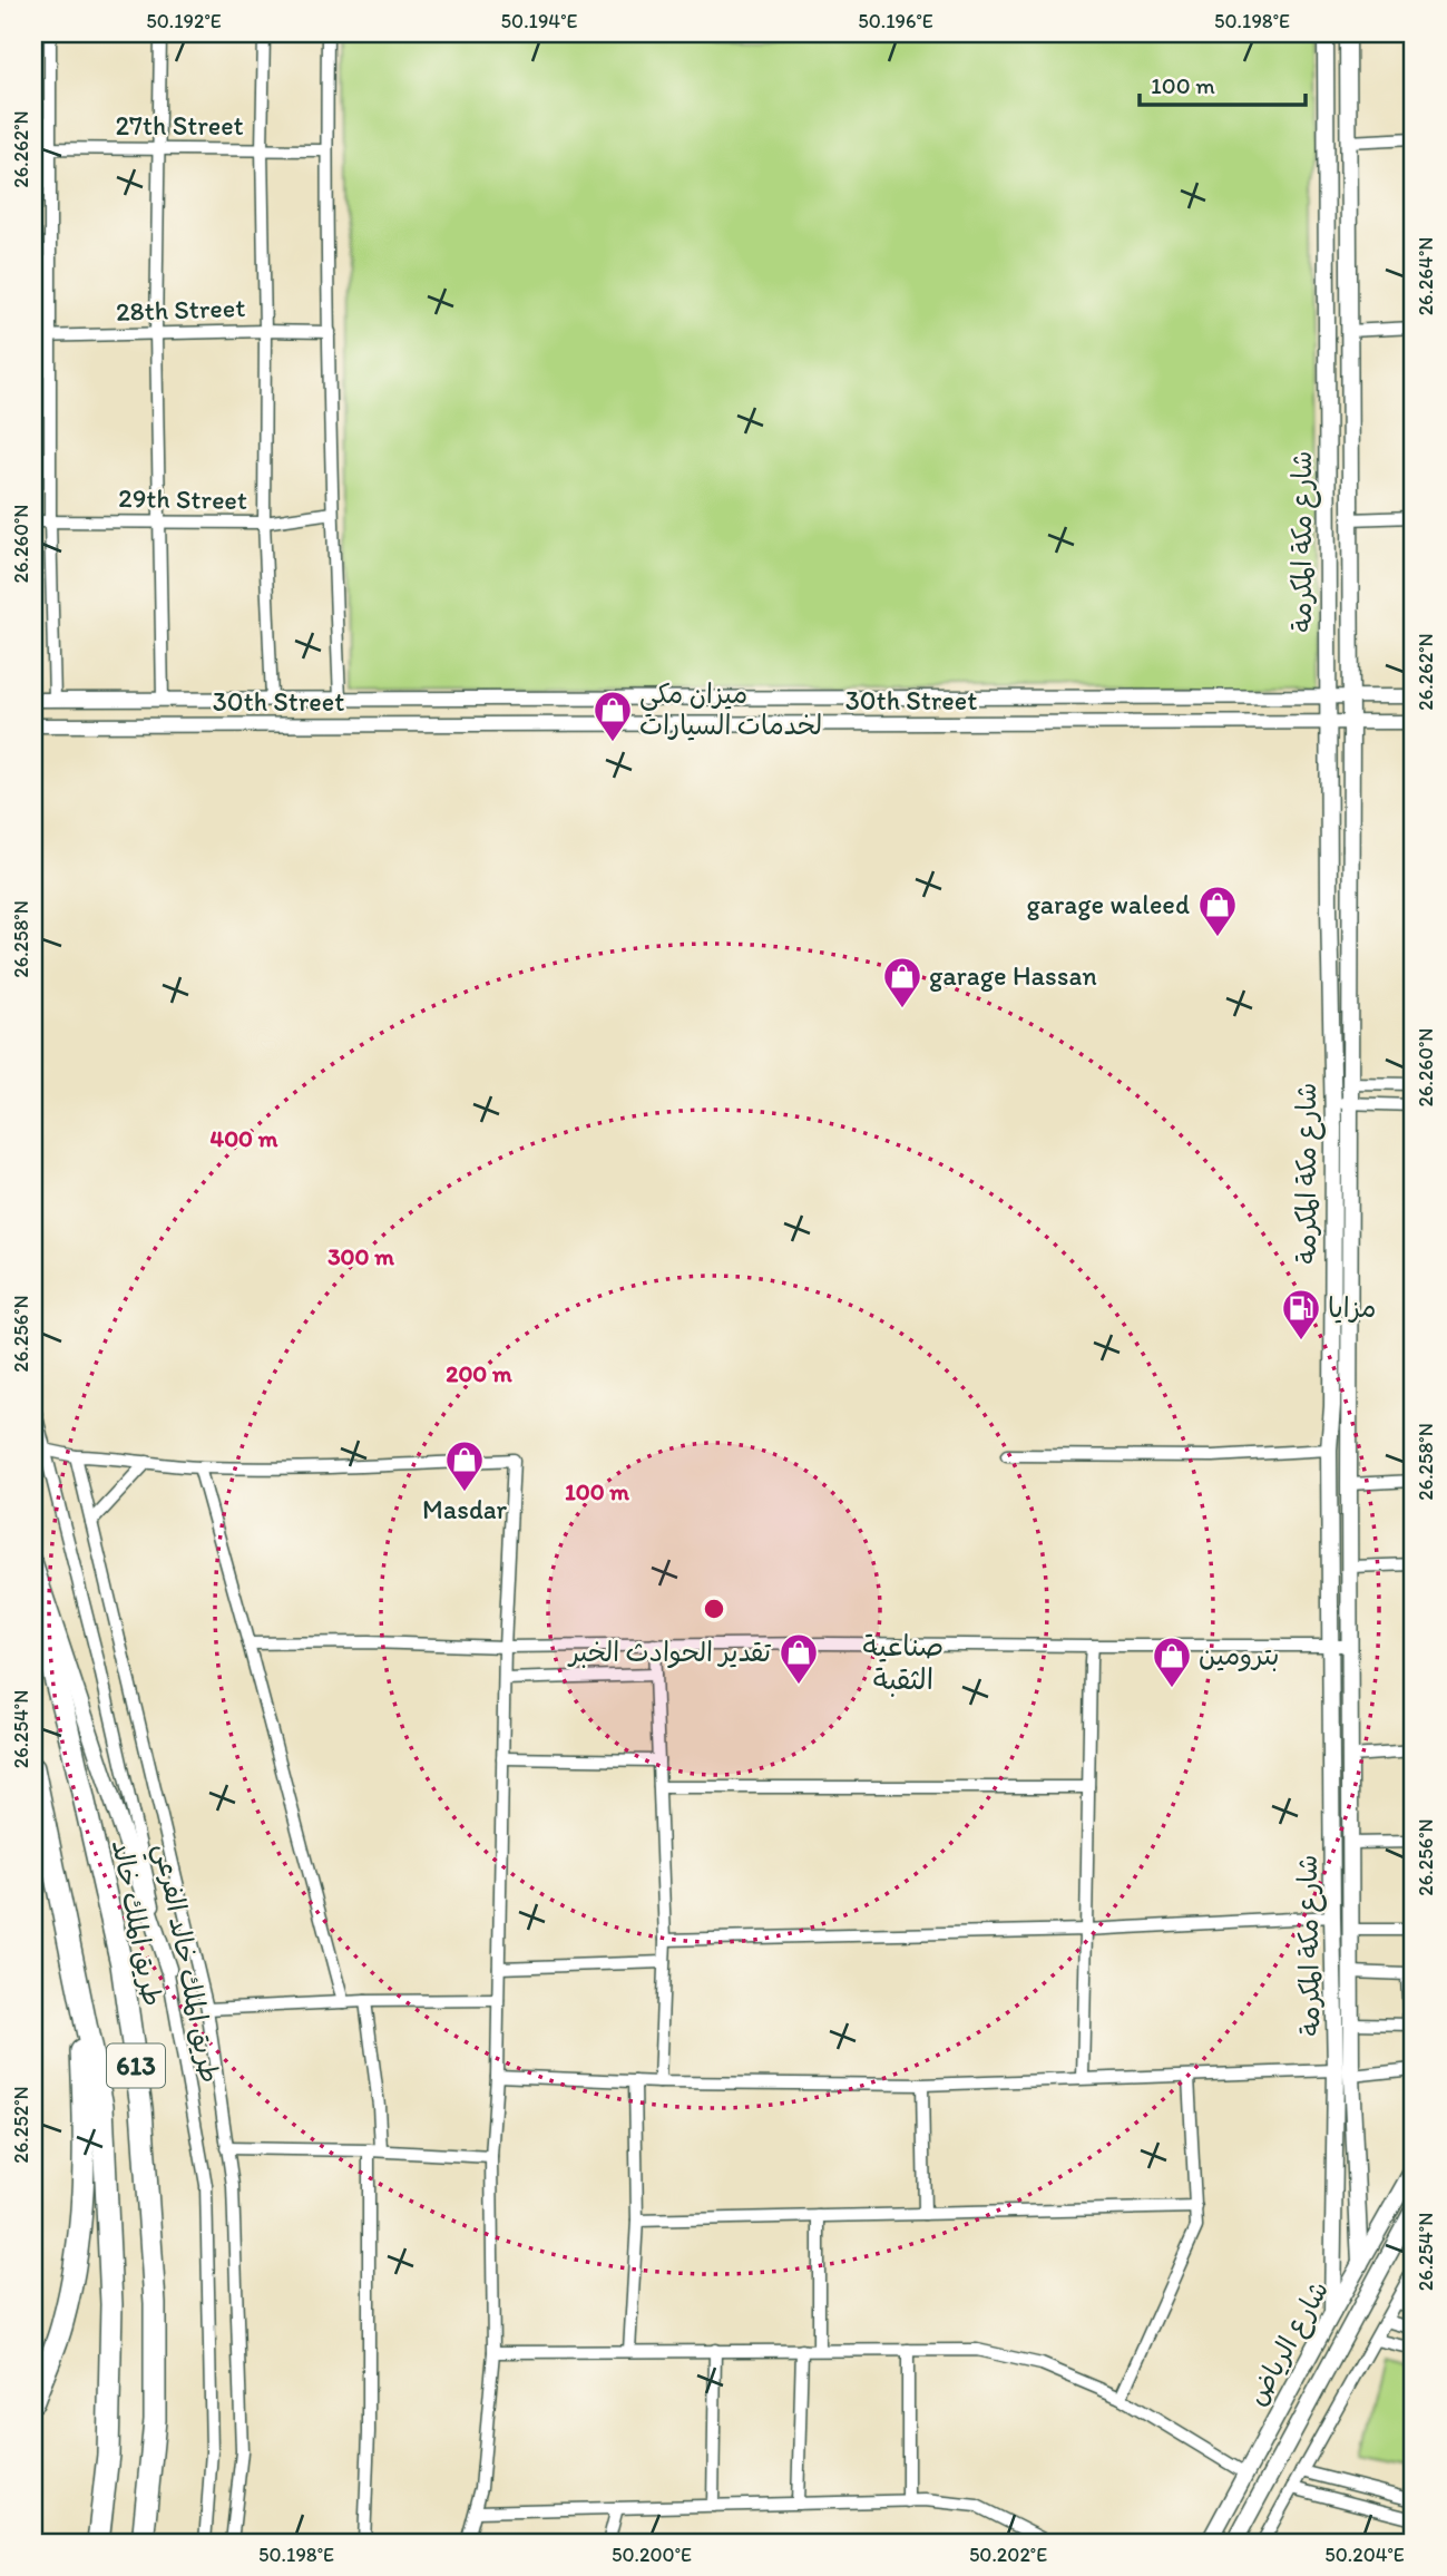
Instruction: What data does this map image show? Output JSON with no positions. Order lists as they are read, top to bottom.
{
  "streets": {
    "highway": ["طريق الملك خالد", "613"],
    "main road": ["شارع مكة المكرمة", "شارع الرياض"],
    "street": [
      "27th Street",
      "28th Street",
      "29th Street",
      "30th Street",
      "طريق الملك خالد الفرعي"
    ]
  },
  "crossings": [
    ["شارع مكة المكرمة", "30th Street"],
    ["شارع مكة المكرمة", "شارع الرياض"]
  ],
  "districts": ["صناعية الثقبة"],
  "places": {
    "shop": [
      "ميزان مكي لخدمات السيارات",
      "garage waleed",
      "garage Hassan",
      "Masdar",
      "تقدير الحوادث الخبر",
      "بترومين"
    ],
    "fuel station": ["مزايا"]
  },
  "scale_bar": "100 m",
  "coordinates": [
    "50.192°E",
    "50.194°E",
    "50.196°E",
    "50.198°E",
    "26.262°N",
    "26.264°N",
    "26.260°N",
    "26.258°N",
    "26.256°N",
    "26.254°N",
    "26.252°N",
    "50.200°E",
    "50.202°E",
    "50.204°E"
  ],
  "rings": [
    "400 m",
    "300 m",
    "200 m",
    "100 m"
  ]
}
